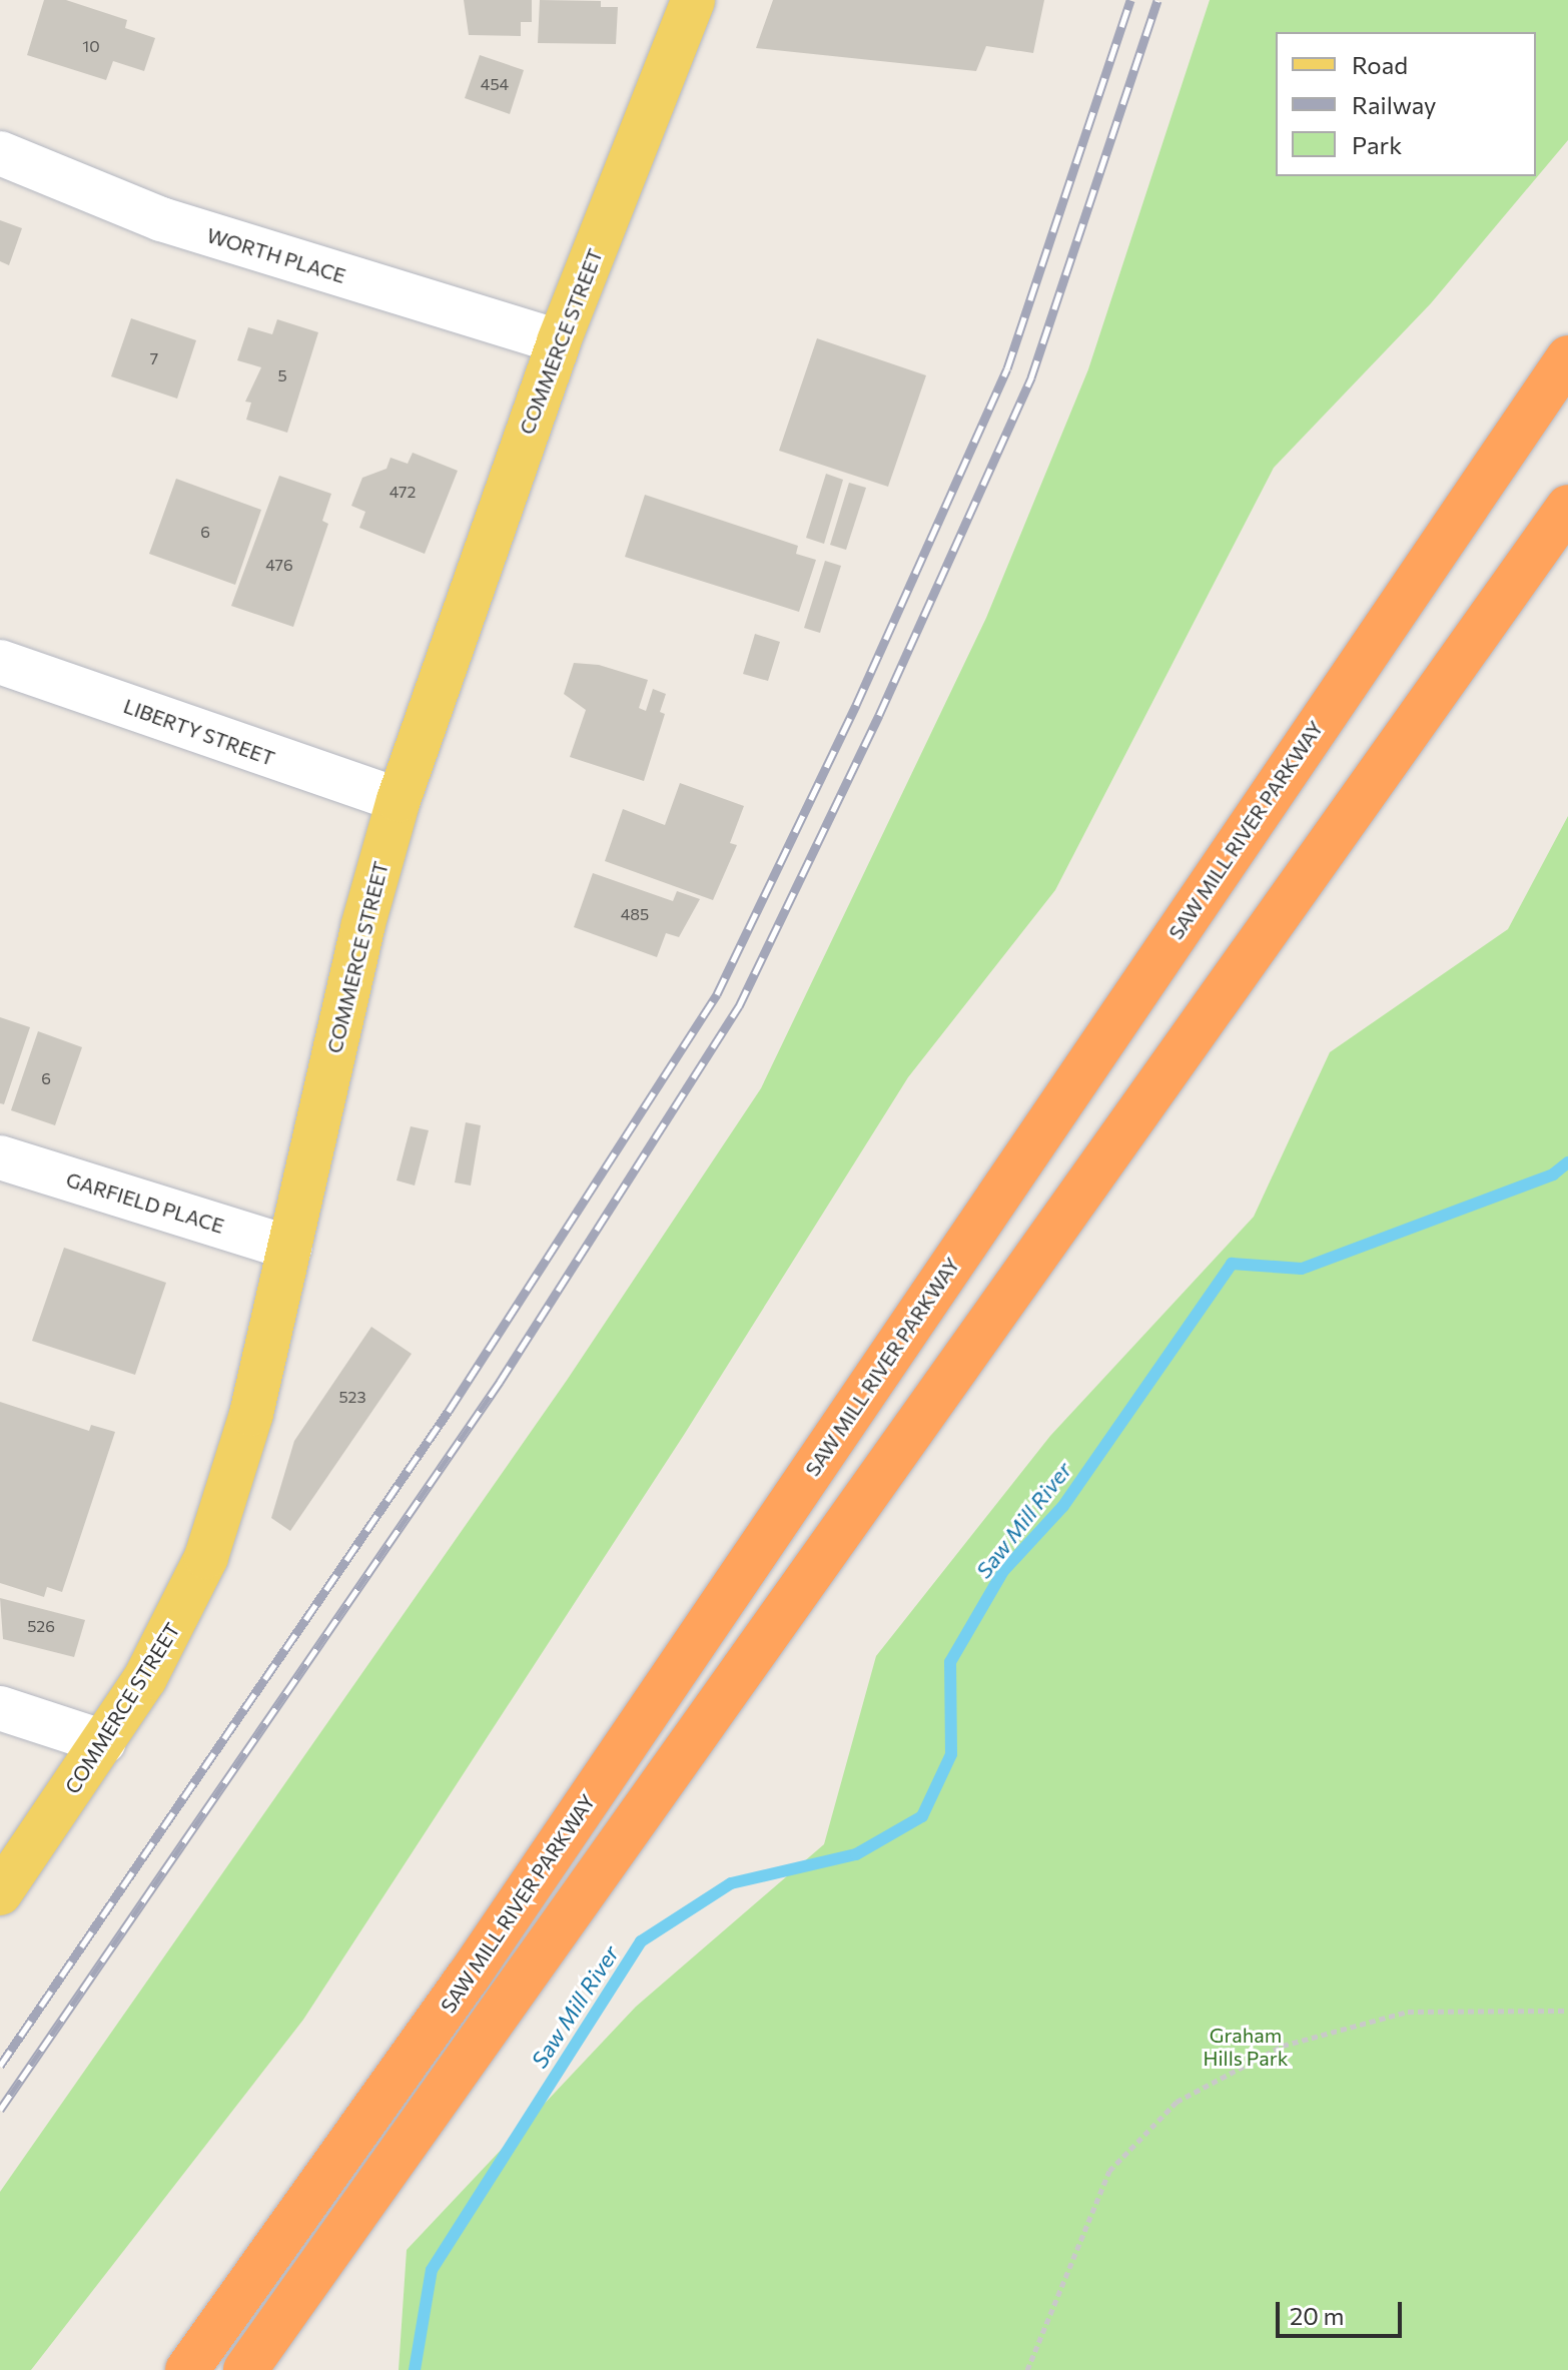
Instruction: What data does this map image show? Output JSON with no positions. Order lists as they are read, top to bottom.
{
  "streets": {
    "highway": ["SAW MILL RIVER PARKWAY"],
    "main road": ["COMMERCE STREET"],
    "street": ["WORTH PLACE", "LIBERTY STREET", "GARFIELD PLACE"]
  },
  "crossings": [
    ["WORTH PLACE", "COMMERCE STREET"],
    ["COMMERCE STREET", "LIBERTY STREET"],
    ["COMMERCE STREET", "GARFIELD PLACE"]
  ],
  "water": ["Saw Mill River"],
  "parks": ["Graham Hills Park"],
  "house_numbers": [
    "10",
    "454",
    "7",
    "5",
    "472",
    "6",
    "476",
    "485",
    "6",
    "523",
    "526"
  ],
  "legend": ["Road", "Railway", "Park"],
  "scale_bar": "20 m"
}
